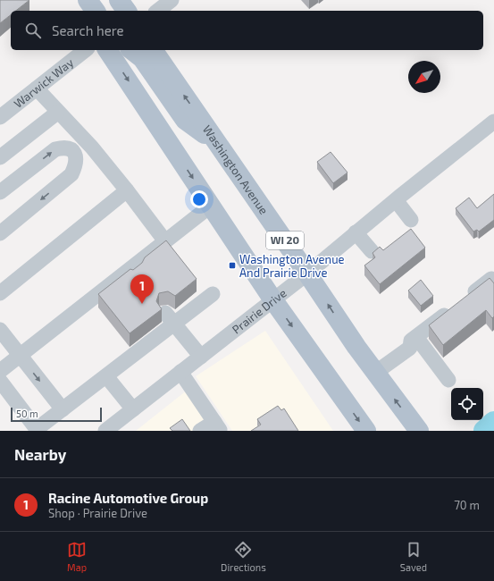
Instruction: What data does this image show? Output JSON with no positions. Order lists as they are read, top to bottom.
{
  "streets": {
    "main road": ["Washington Avenue", "WI 20"],
    "street": ["Warwick Way", "Prairie Drive"]
  },
  "crossings": [
    ["Washington Avenue", "Prairie Drive"]
  ],
  "places": {
    "transit": ["Washington Avenue And Prairie Drive"]
  },
  "scale_bar": "50 m",
  "north": "bottom left",
  "page": {
    "search": "Search here",
    "pins": "1",
    "scale": "50 m",
    "heading": "Nearby",
    "list": [
      {
        "mark": "1",
        "name": "Racine Automotive Group",
        "note": "Shop · Prairie Drive",
        "value": "70 m"
      }
    ],
    "nav": ["Map", "Directions", "Saved"]
  }
}
